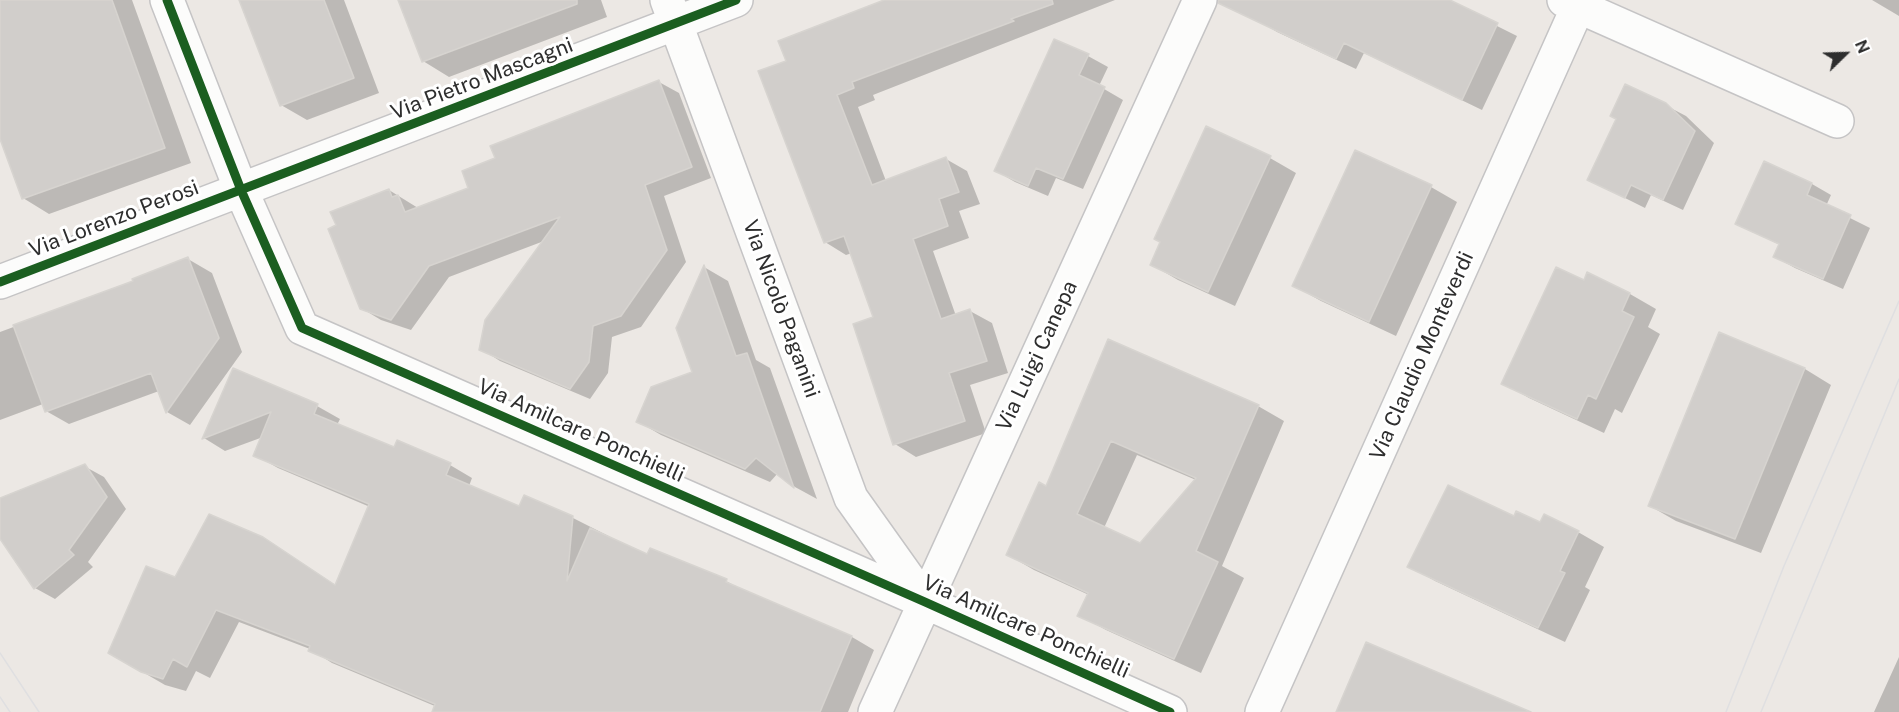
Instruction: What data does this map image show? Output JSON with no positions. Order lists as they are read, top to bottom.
{
  "streets": {
    "street": [
      "Via Pietro Mascagni",
      "Via Lorenzo Perosi",
      "Via Nicolò Paganini",
      "Via Luigi Canepa",
      "Via Claudio Monteverdi",
      "Via Amilcare Ponchielli"
    ]
  },
  "crossings": [
    ["Via Pietro Mascagni", "Via Lorenzo Perosi"],
    ["Via Pietro Mascagni", "Via Nicolò Paganini"],
    ["Via Pietro Mascagni", "Via Amilcare Ponchielli"],
    ["Via Lorenzo Perosi", "Via Amilcare Ponchielli"],
    ["Via Nicolò Paganini", "Via Luigi Canepa"],
    ["Via Nicolò Paganini", "Via Amilcare Ponchielli"],
    ["Via Luigi Canepa", "Via Amilcare Ponchielli"]
  ],
  "north": "top right"
}
